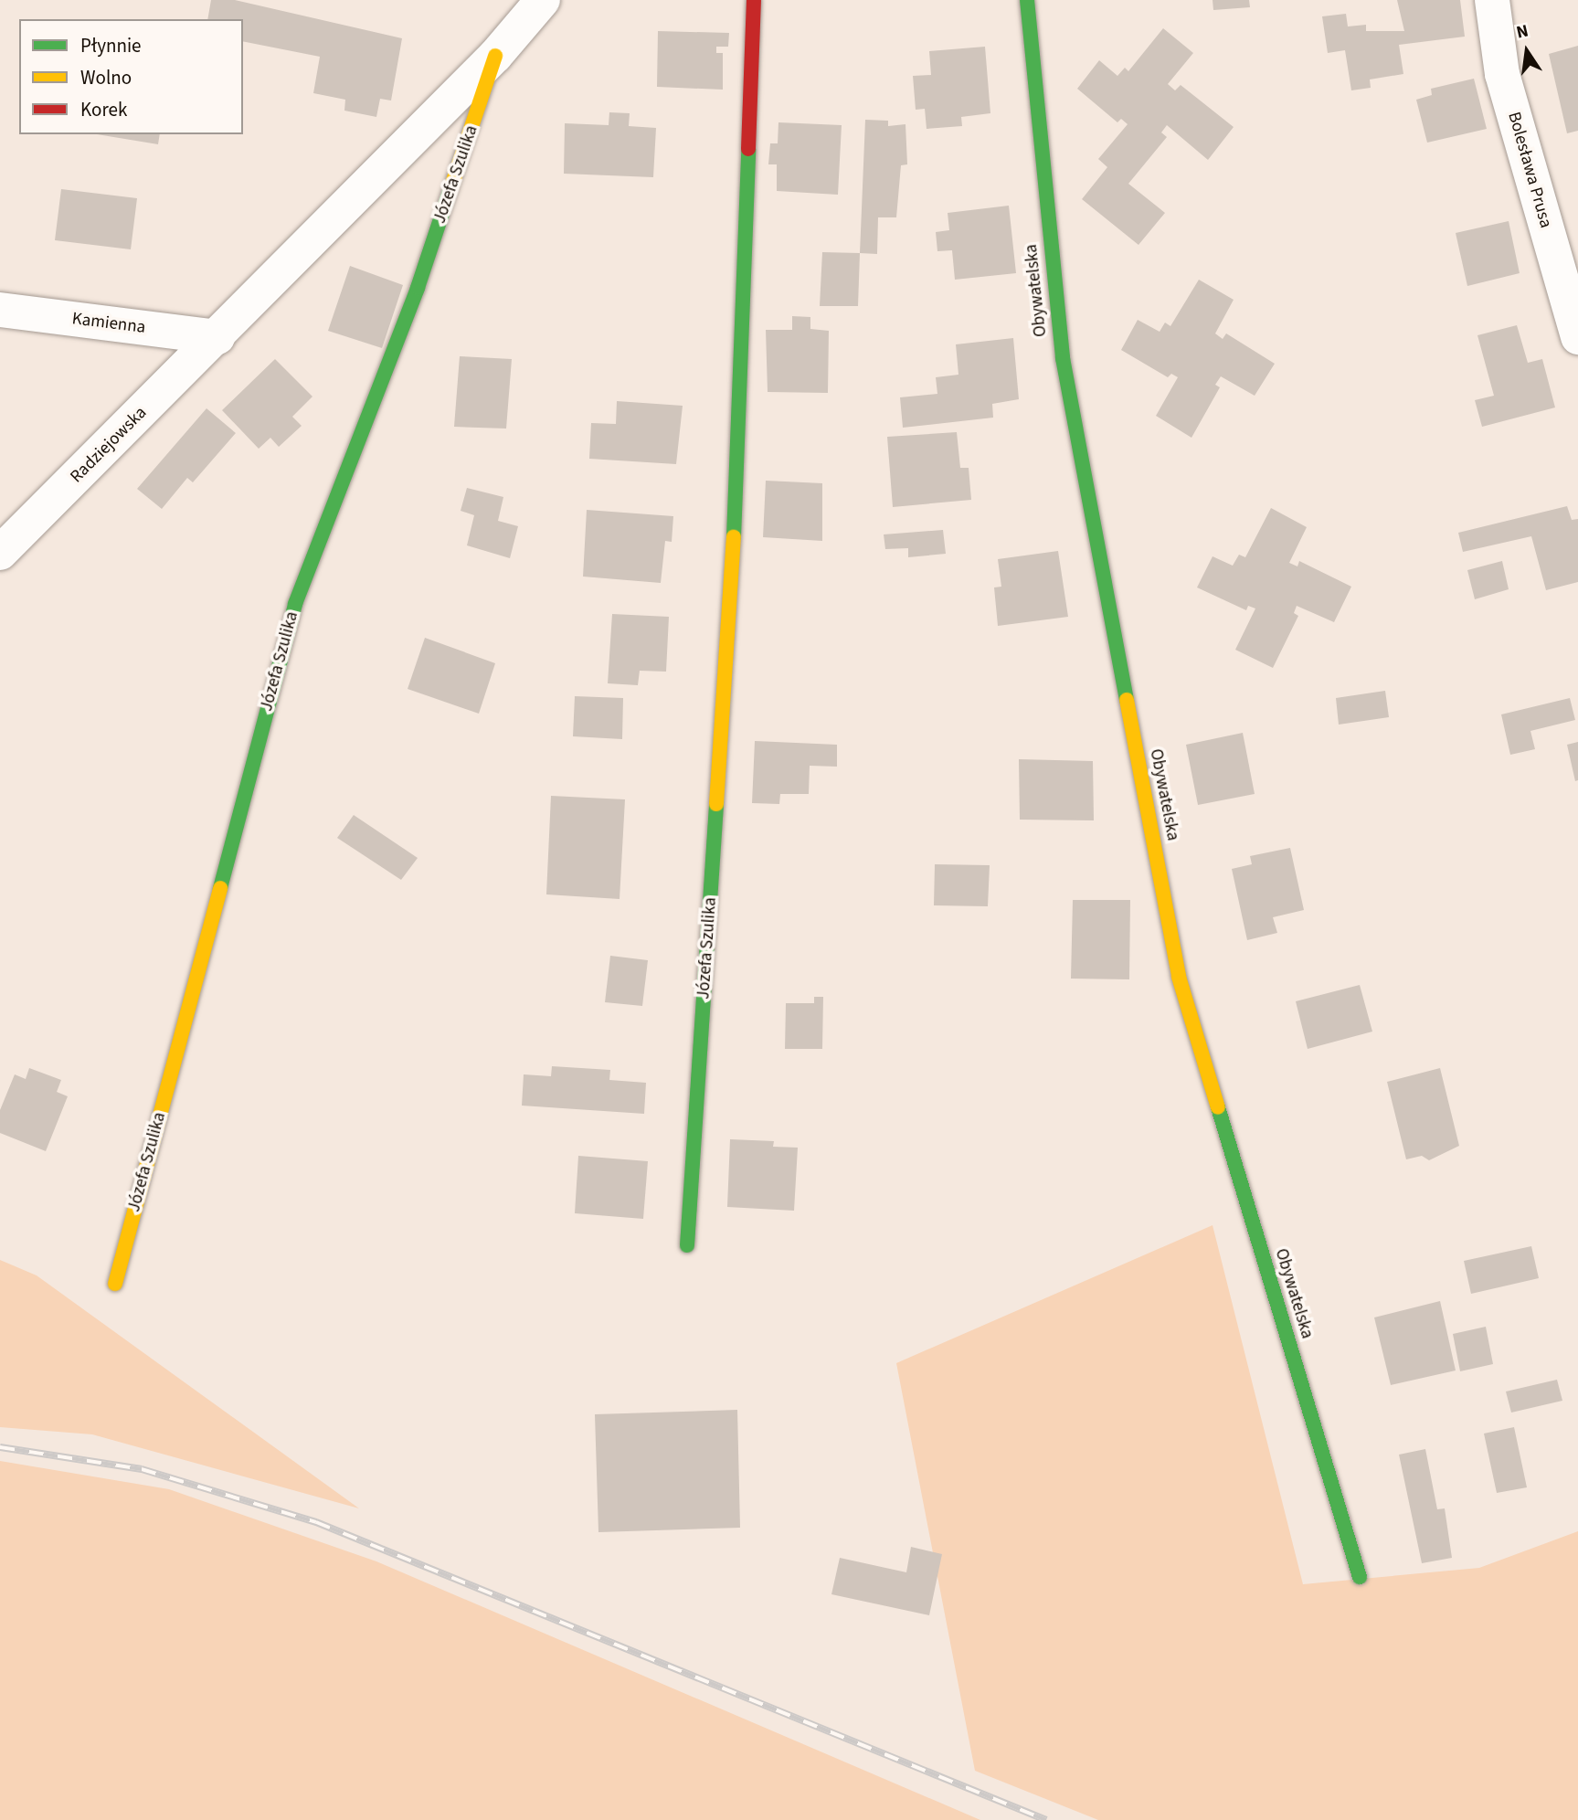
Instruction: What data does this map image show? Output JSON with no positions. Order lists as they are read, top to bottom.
{
  "streets": {
    "street": [
      "Bolesława Prusa",
      "Józefa Szulika",
      "Obywatelska",
      "Kamienna",
      "Radziejowska"
    ]
  },
  "crossings": [
    ["Józefa Szulika", "Kamienna"],
    ["Józefa Szulika", "Radziejowska"],
    ["Kamienna", "Radziejowska"]
  ],
  "legend": ["Płynnie", "Wolno", "Korek"],
  "north": "top"
}
